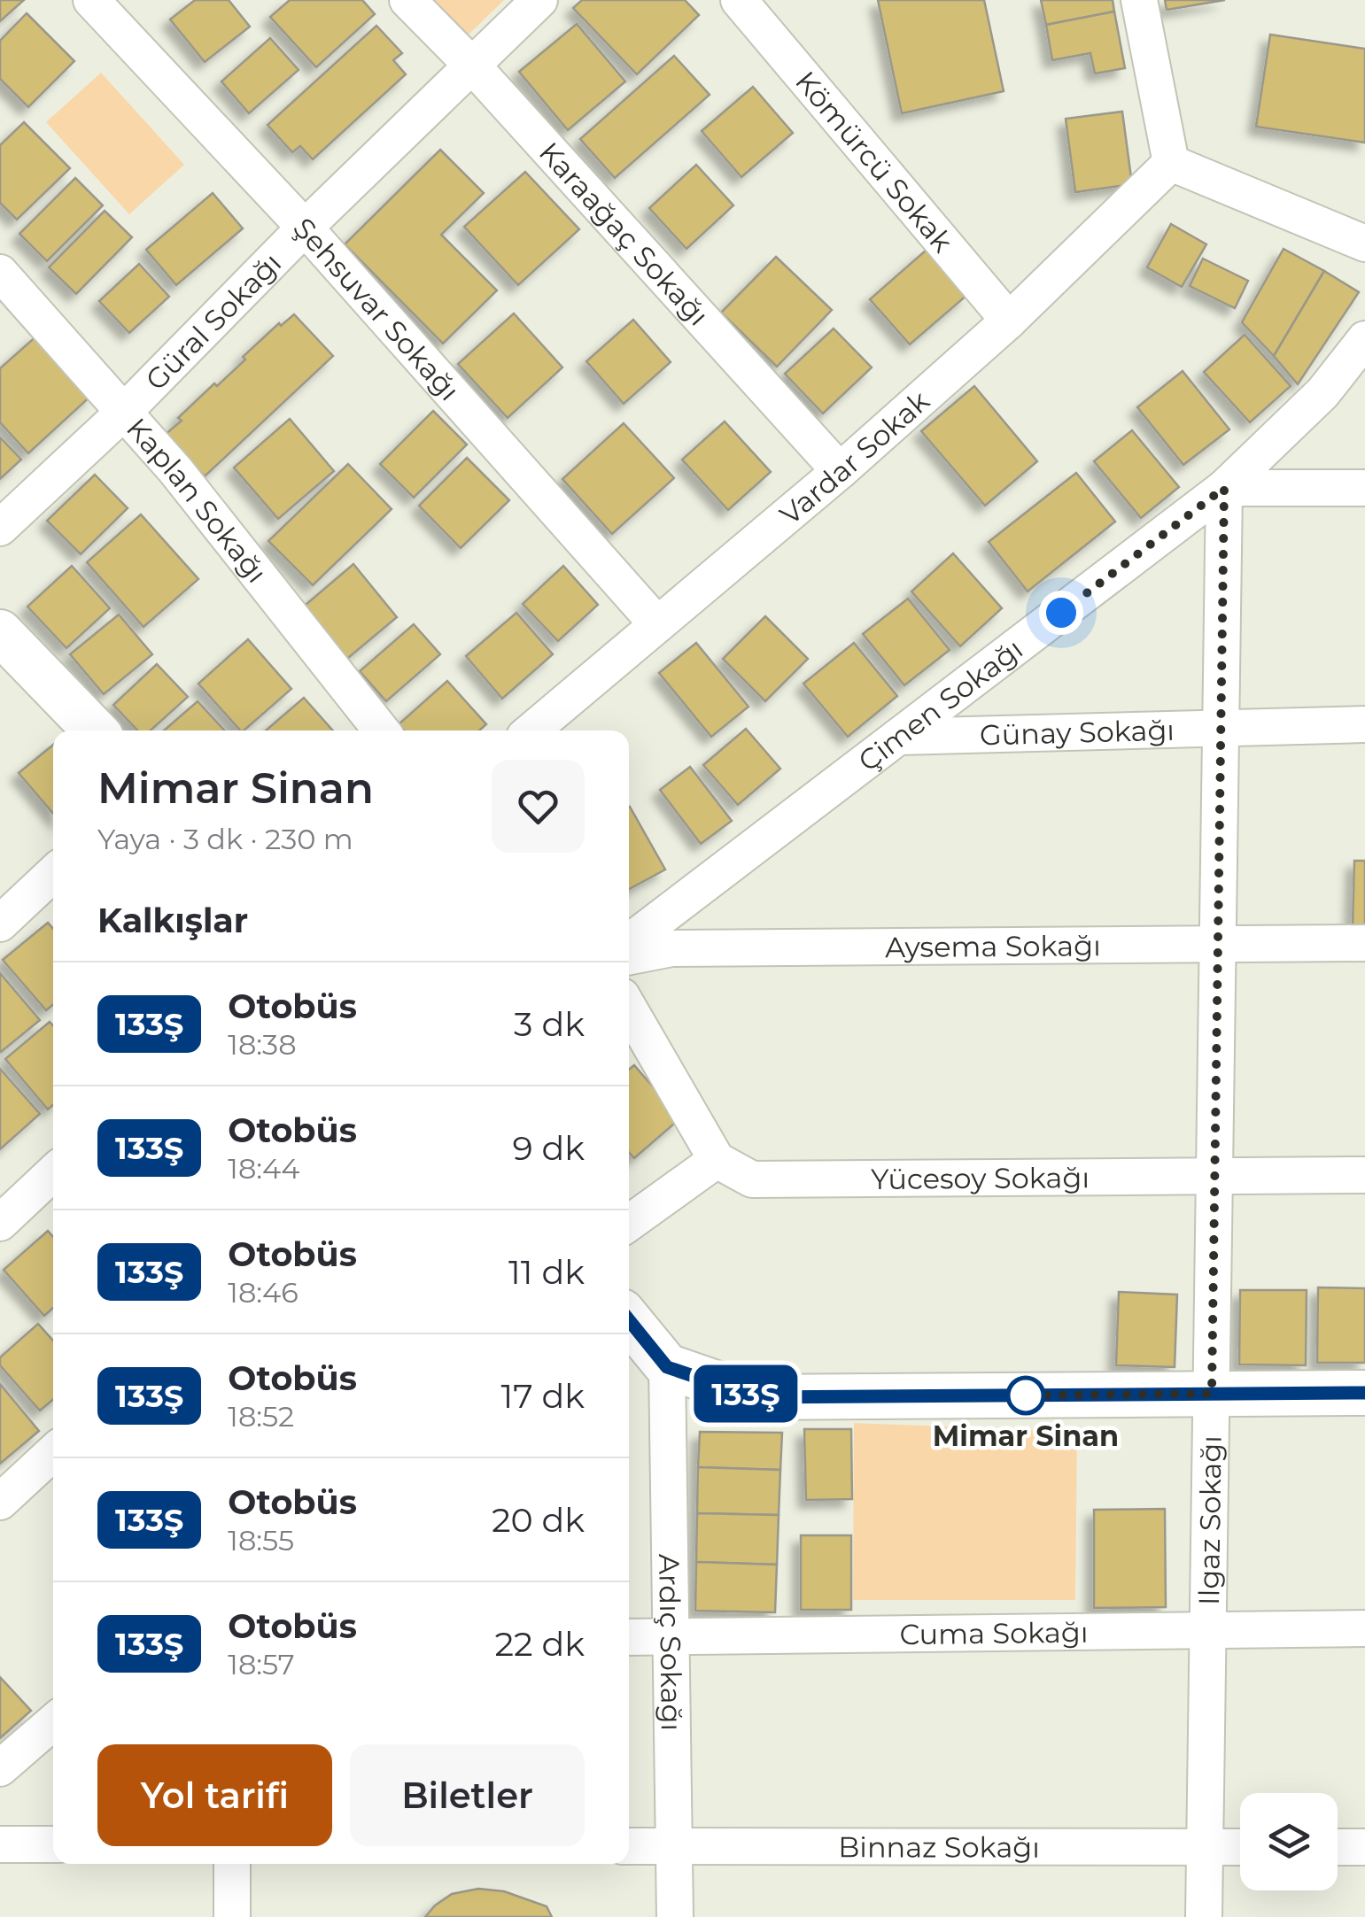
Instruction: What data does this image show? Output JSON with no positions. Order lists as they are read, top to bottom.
{
  "streets": {
    "street": [
      "Kömürcü Sokak",
      "Karaağaç Sokağı",
      "Şehsuvar Sokağı",
      "Güral Sokağı",
      "Vardar Sokak",
      "Kaplan Sokağı",
      "Çimen Sokağı",
      "Günay Sokağı",
      "Aysema Sokağı",
      "Yücesoy Sokağı",
      "Ilgaz Sokağı",
      "Cuma Sokağı",
      "Ardıç Sokağı",
      "Binnaz Sokağı"
    ]
  },
  "crossings": [
    ["Kömürcü Sokak", "Vardar Sokak"],
    ["Karaağaç Sokağı", "Güral Sokağı"],
    ["Karaağaç Sokağı", "Vardar Sokak"],
    ["Şehsuvar Sokağı", "Güral Sokağı"],
    ["Şehsuvar Sokağı", "Vardar Sokak"],
    ["Güral Sokağı", "Kaplan Sokağı"],
    ["Çimen Sokağı", "Günay Sokağı"],
    ["Çimen Sokağı", "Ilgaz Sokağı"],
    ["Günay Sokağı", "Ilgaz Sokağı"],
    ["Aysema Sokağı", "Ilgaz Sokağı"],
    ["Yücesoy Sokağı", "Ilgaz Sokağı"],
    ["Ilgaz Sokağı", "Cuma Sokağı"],
    ["Ilgaz Sokağı", "Binnaz Sokağı"],
    ["Cuma Sokağı", "Ardıç Sokağı"],
    ["Ardıç Sokağı", "Binnaz Sokağı"]
  ],
  "places": ["Mimar Sinan"],
  "lines": ["bus line 133Ş"],
  "page": {
    "on_map": "133Ş",
    "heading": [
      ["Mimar Sinan", "Yaya · 3 dk · 230 m"],
      "Kalkışlar"
    ],
    "list": [
      {
        "mark": "133Ş",
        "name": "Otobüs",
        "note": "18:38",
        "value": "3 dk"
      },
      {
        "mark": "133Ş",
        "name": "Otobüs",
        "note": "18:44",
        "value": "9 dk"
      },
      {
        "mark": "133Ş",
        "name": "Otobüs",
        "note": "18:46",
        "value": "11 dk"
      },
      {
        "mark": "133Ş",
        "name": "Otobüs",
        "note": "18:52",
        "value": "17 dk"
      },
      {
        "mark": "133Ş",
        "name": "Otobüs",
        "note": "18:55",
        "value": "20 dk"
      },
      {
        "mark": "133Ş",
        "name": "Otobüs",
        "note": "18:57",
        "value": "22 dk"
      }
    ],
    "buttons": ["Yol tarifi", "Biletler"]
  }
}
